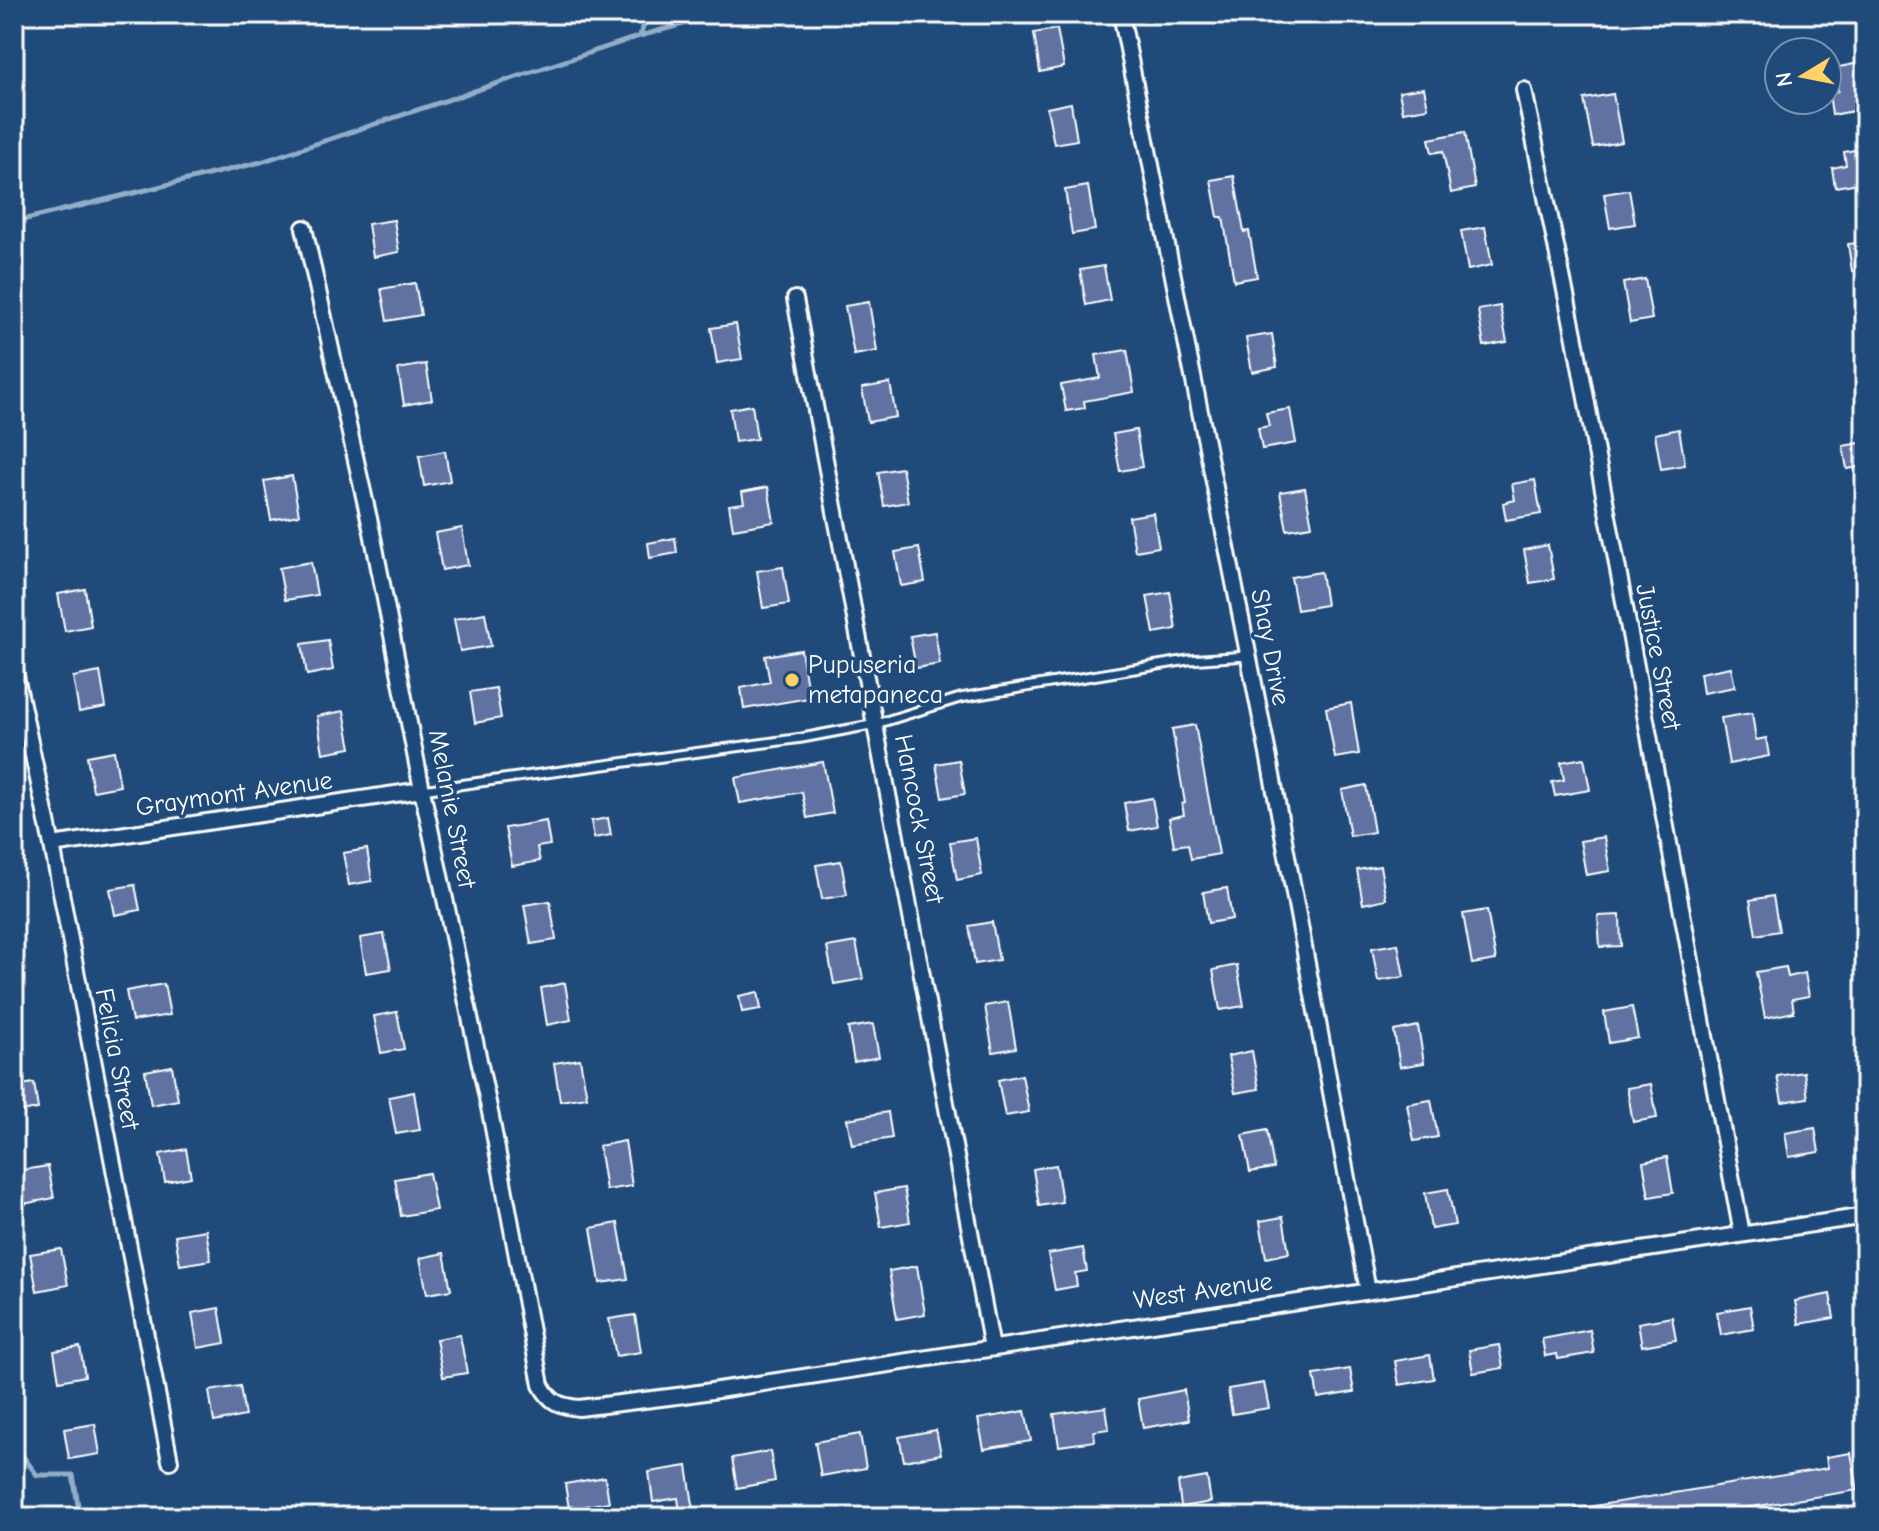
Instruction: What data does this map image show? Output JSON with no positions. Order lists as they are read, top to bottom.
{
  "streets": {
    "street": [
      "Shay Drive",
      "Justice Street",
      "Graymont Avenue",
      "Melanie Street",
      "Hancock Street",
      "Felicia Street",
      "West Avenue"
    ]
  },
  "crossings": [
    ["Shay Drive", "West Avenue"],
    ["Justice Street", "West Avenue"],
    ["Graymont Avenue", "Melanie Street"],
    ["Graymont Avenue", "Felicia Street"],
    ["Melanie Street", "West Avenue"],
    ["Hancock Street", "West Avenue"]
  ],
  "places": ["Pupuseria metapaneca"],
  "north": "left"
}
